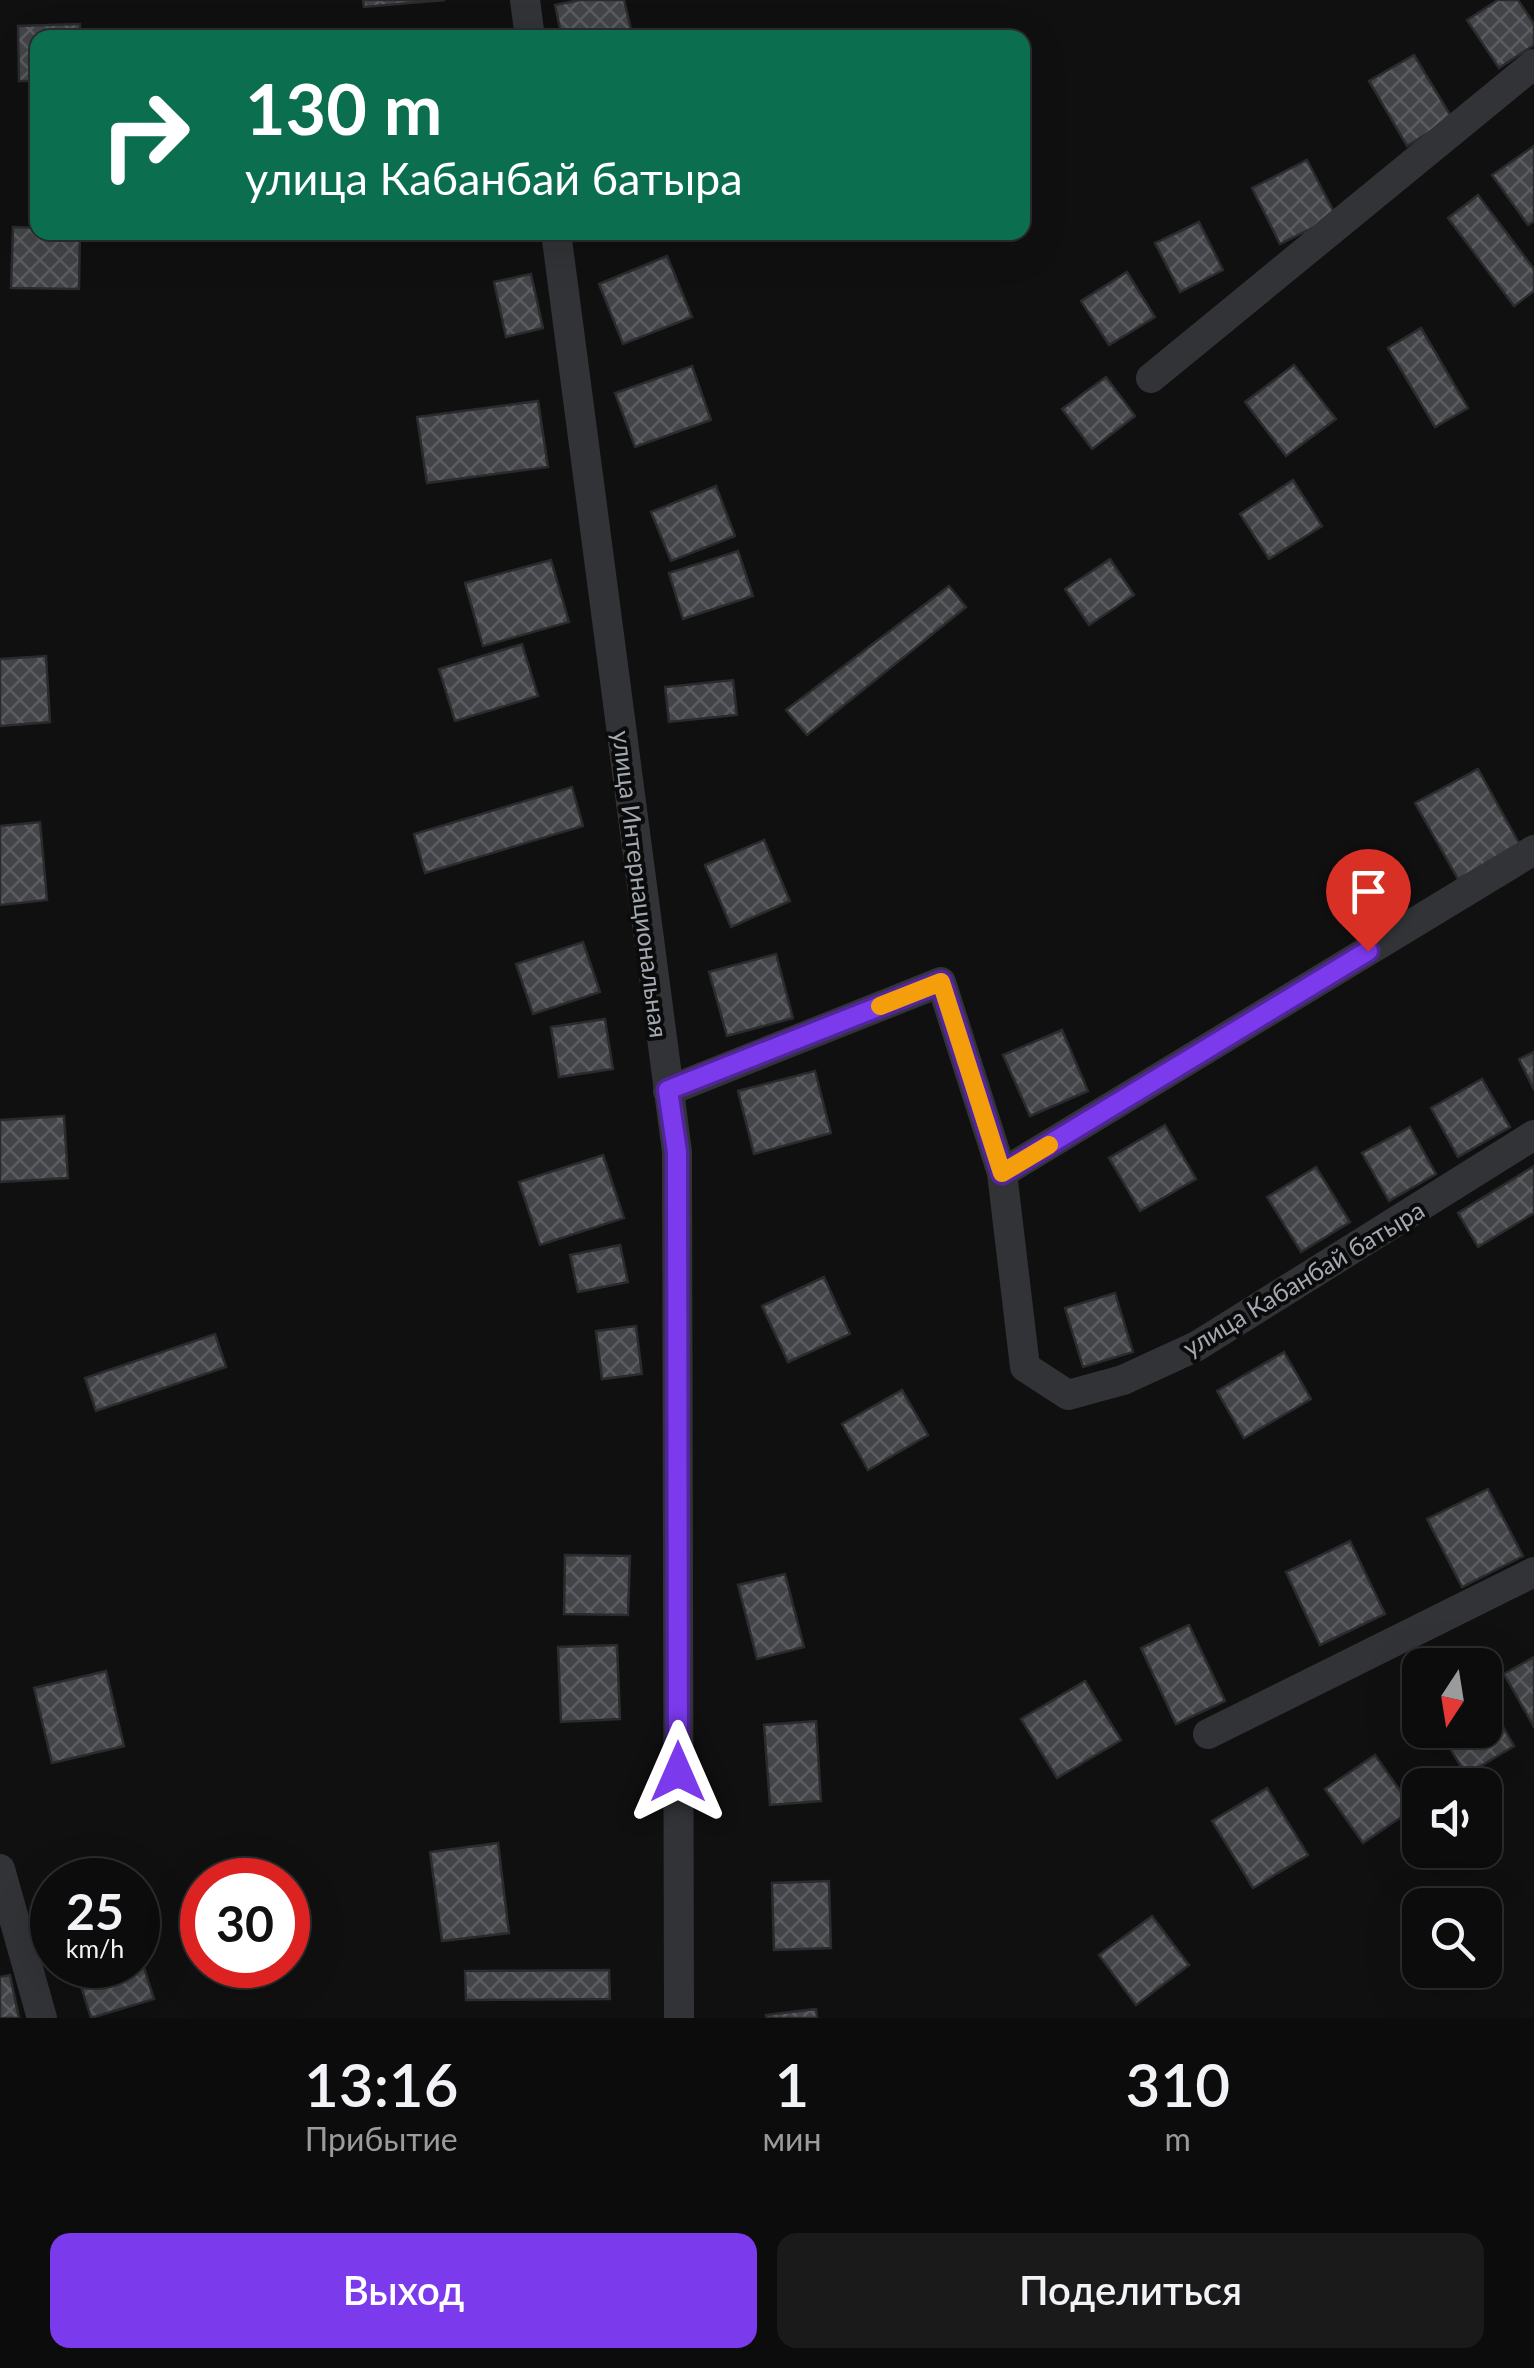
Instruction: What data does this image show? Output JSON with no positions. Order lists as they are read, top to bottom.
{
  "streets": {
    "street": ["улица Интернациональная", "улица Кабанбай батыра"]
  },
  "crossings": [
    ["улица Интернациональная", "улица Кабанбай батыра"]
  ],
  "north": "bottom",
  "page": {
    "turn": ["130 m", "улица Кабанбай батыра"],
    "speed": "25 km/h",
    "limit": "30",
    "eta": [
      "13:16",
      "Прибытие",
      "1",
      "мин",
      "310",
      "m"
    ],
    "buttons": ["Выход", "Поделиться"]
  }
}
